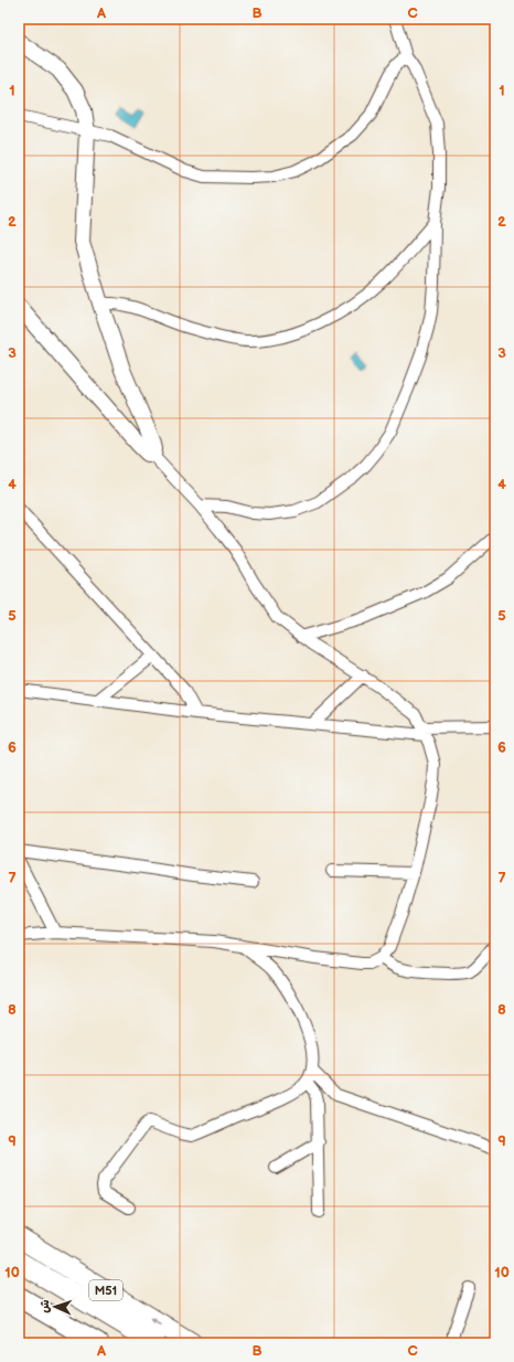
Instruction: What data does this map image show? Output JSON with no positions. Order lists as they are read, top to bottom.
{
  "streets": {
    "highway": ["M51"]
  },
  "north": "left",
  "grid": {
    "columns": ["A", "B", "C"],
    "rows": [
      "1",
      "2",
      "3",
      "4",
      "5",
      "6",
      "7",
      "8",
      "9",
      "10"
    ]
  }
}
